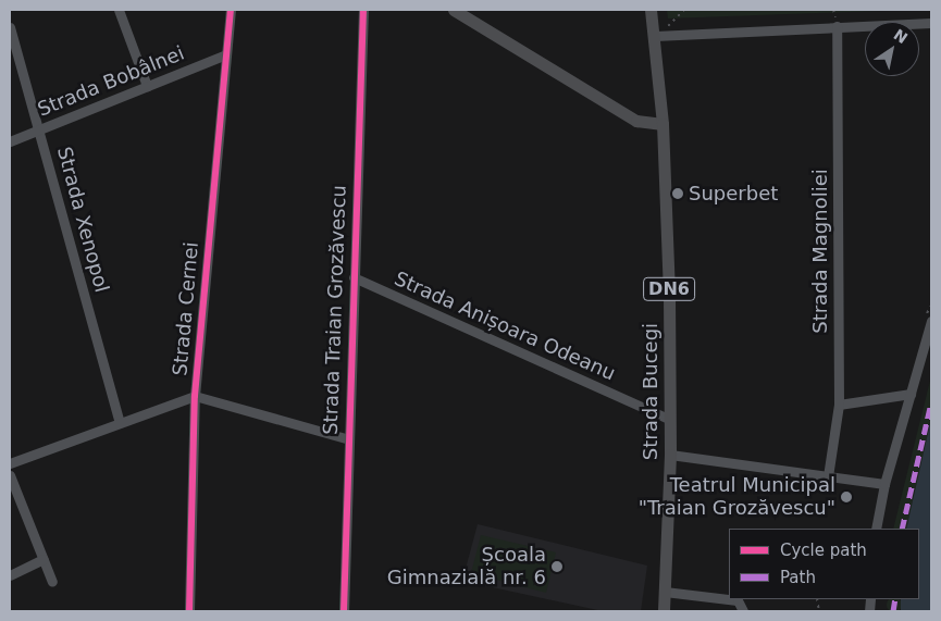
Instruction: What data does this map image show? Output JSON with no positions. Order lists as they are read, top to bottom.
{
  "streets": {
    "main road": ["DN6", "Strada Bucegi"],
    "street": [
      "Strada Bobâlnei",
      "Strada Xenopol",
      "Strada Magnoliei",
      "Strada Cernei",
      "Strada Traian Grozăvescu",
      "Strada Anișoara Odeanu"
    ]
  },
  "crossings": [
    ["Strada Bobâlnei", "Strada Xenopol"],
    ["Strada Bobâlnei", "Strada Cernei"],
    ["Strada Traian Grozăvescu", "Strada Anișoara Odeanu"],
    ["Strada Anișoara Odeanu", "Strada Bucegi"]
  ],
  "places": ["Superbet", "Teatrul Municipal \"Traian Grozăvescu\"", "Școala Gimnazială nr. 6"],
  "legend": ["Cycle path", "Path"],
  "north": "top right"
}
